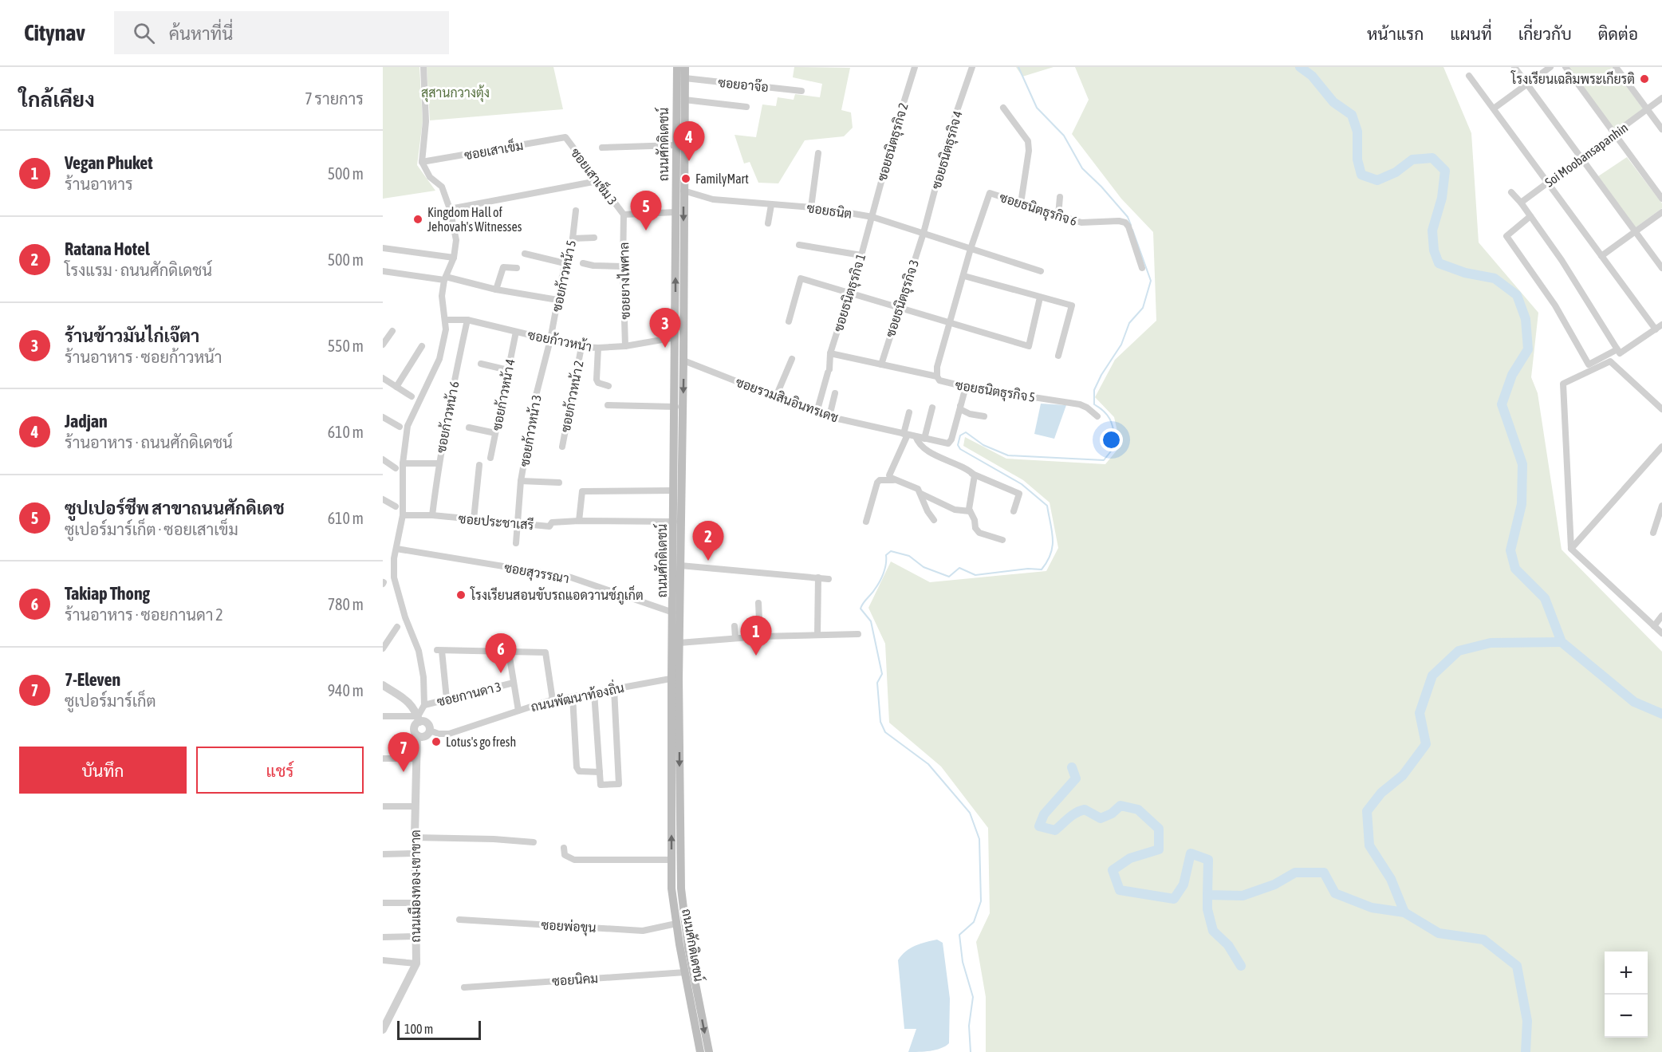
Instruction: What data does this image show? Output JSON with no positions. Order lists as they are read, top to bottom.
{
  "streets": {
    "main road": ["ถนนศักดิเดชน์"],
    "street": [
      "ซอยอาจ๊อ",
      "ซอยธนิตธุรกิจ 2",
      "ซอยเสาเข็ม",
      "ซอยธนิตธุรกิจ 4",
      "Soi Moobansapanhin",
      "ซอยเสาเข็ม 3",
      "ซอยธนิตธุรกิจ 6",
      "ซอยธนิต",
      "ซอยก้าวหน้า 5",
      "ซอยยางไพศาล",
      "ซอยธนิตธุรกิจ 1",
      "ซอยธนิตธุรกิจ 3",
      "ซอยก้าวหน้า",
      "ซอยธนิตธุรกิจ 5",
      "ซอยก้าวหน้า 4",
      "ซอยก้าวหน้า 2",
      "ซอยรวมสินอินทรเดช",
      "ซอยก้าวหน้า 6",
      "ซอยก้าวหน้า 3",
      "ซอยประชาเสรี",
      "ซอยสุวรรณา",
      "ซอยกานดา 3",
      "ถนนพัฒนาท้องถิ่น",
      "ถนนเมืองทอง-เขาขาด",
      "ซอยพ่อขุน",
      "ซอยนิคม"
    ]
  },
  "crossings": [
    ["ซอยอาจ๊อ", "ถนนศักดิเดชน์"],
    ["ซอยธนิตธุรกิจ 2", "ซอยธนิต"],
    ["ซอยธนิตธุรกิจ 2", "ซอยธนิตธุรกิจ 1"],
    ["ถนนศักดิเดชน์", "ซอยธนิต"],
    ["ถนนศักดิเดชน์", "ซอยก้าวหน้า"],
    ["ถนนศักดิเดชน์", "ซอยรวมสินอินทรเดช"],
    ["ถนนศักดิเดชน์", "ซอยประชาเสรี"],
    ["ถนนศักดิเดชน์", "ซอยสุวรรณา"],
    ["ถนนศักดิเดชน์", "ถนนพัฒนาท้องถิ่น"],
    ["ถนนศักดิเดชน์", "ซอยพ่อขุน"],
    ["ถนนศักดิเดชน์", "ซอยนิคม"],
    ["ซอยเสาเข็ม", "ซอยเสาเข็ม 3"],
    ["ซอยธนิตธุรกิจ 4", "ซอยธนิต"],
    ["ซอยธนิตธุรกิจ 4", "ซอยธนิตธุรกิจ 3"],
    ["ซอยเสาเข็ม 3", "ซอยยางไพศาล"],
    ["ซอยธนิตธุรกิจ 6", "ซอยธนิต"],
    ["ซอยธนิตธุรกิจ 6", "ซอยธนิตธุรกิจ 5"],
    ["ซอยธนิต", "ซอยธนิตธุรกิจ 1"],
    ["ซอยธนิต", "ซอยธนิตธุรกิจ 3"],
    ["ซอยธนิต", "ซอยธนิตธุรกิจ 5"],
    ["ซอยก้าวหน้า 5", "ซอยก้าวหน้า"],
    ["ซอยก้าวหน้า 5", "ซอยก้าวหน้า 3"],
    ["ซอยยางไพศาล", "ซอยก้าวหน้า"],
    ["ซอยธนิตธุรกิจ 1", "ซอยรวมสินอินทรเดช"],
    ["ซอยก้าวหน้า", "ซอยก้าวหน้า 4"],
    ["ซอยก้าวหน้า", "ซอยก้าวหน้า 2"],
    ["ซอยก้าวหน้า", "ซอยก้าวหน้า 6"],
    ["ซอยก้าวหน้า", "ซอยก้าวหน้า 3"],
    ["ซอยก้าวหน้า 6", "ซอยประชาเสรี"],
    ["ซอยก้าวหน้า 3", "ซอยประชาเสรี"],
    ["ถนนพัฒนาท้องถิ่น", "ถนนเมืองทอง-เขาขาด"]
  ],
  "parks": ["สุสานกวางตุ้ง"],
  "places": [
    "โรงเรียนเฉลิมพระเกียรติ",
    "FamilyMart",
    "Kingdom Hall of Jehovah's Witnesses",
    "โรงเรียนสอนขับรถแอดวานซ์ภูเก็ต",
    "Lotus's go fresh"
  ],
  "scale_bar": "100 m",
  "page": {
    "header": "Citynav",
    "search": "ค้นหาที่นี่",
    "nav": [
      "หน้าแรก",
      "แผนที่",
      "เกี่ยวกับ",
      "ติดต่อ"
    ],
    "heading": ["ใกล้เคียง", "7 รายการ"],
    "pins": [
      "4",
      "5",
      "3",
      "2",
      "1",
      "6",
      "7"
    ],
    "list": [
      {
        "mark": "1",
        "name": "Vegan Phuket",
        "note": "ร้านอาหาร",
        "value": "500 m"
      },
      {
        "mark": "2",
        "name": "Ratana Hotel",
        "note": "โรงแรม · ถนนศักดิเดชน์",
        "value": "500 m"
      },
      {
        "mark": "3",
        "name": "ร้านข้าวมันไก่เจ๊ตา",
        "note": "ร้านอาหาร · ซอยก้าวหน้า",
        "value": "550 m"
      },
      {
        "mark": "4",
        "name": "Jadjan",
        "note": "ร้านอาหาร · ถนนศักดิเดชน์",
        "value": "610 m"
      },
      {
        "mark": "5",
        "name": "ซูปเปอร์ชีพ สาขาถนนศักดิเดช",
        "note": "ซูเปอร์มาร์เก็ต · ซอยเสาเข็ม",
        "value": "610 m"
      },
      {
        "mark": "6",
        "name": "Takiap Thong",
        "note": "ร้านอาหาร · ซอยกานดา 2",
        "value": "780 m"
      },
      {
        "mark": "7",
        "name": "7-Eleven",
        "note": "ซูเปอร์มาร์เก็ต",
        "value": "940 m"
      }
    ],
    "buttons": ["บันทึก", "แชร์"],
    "map_buttons": ["+", "−"],
    "scale": "100 m"
  }
}
